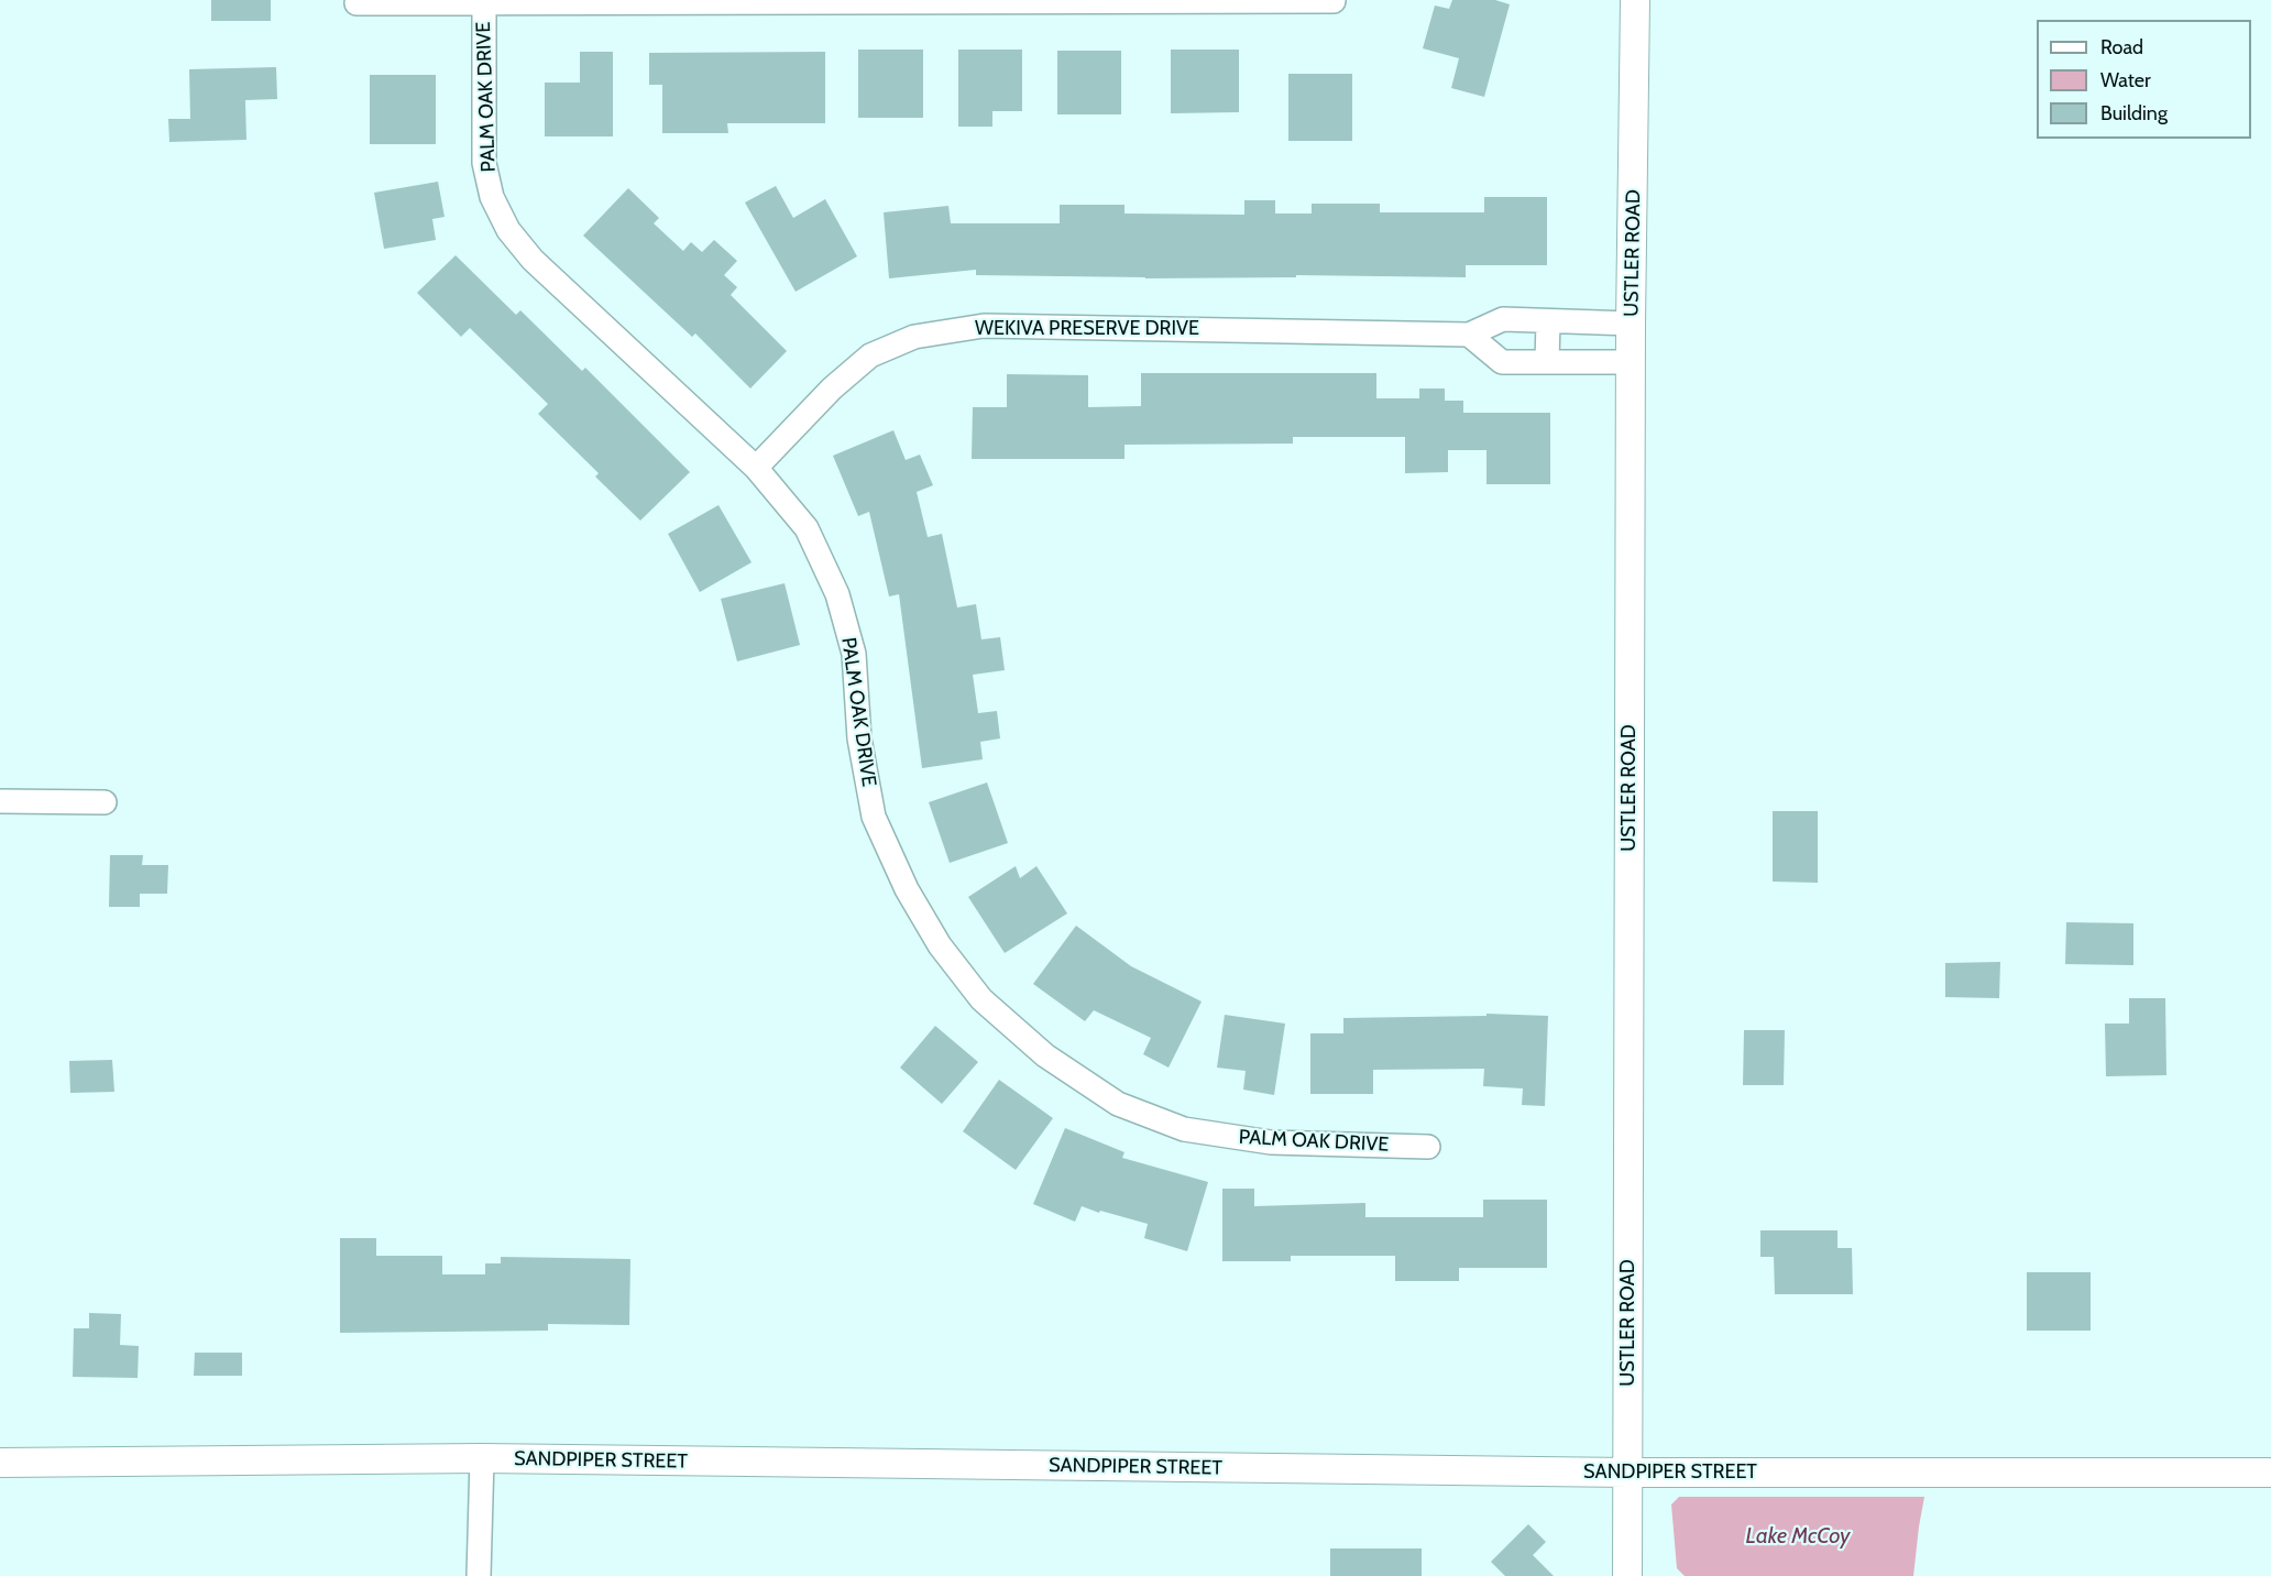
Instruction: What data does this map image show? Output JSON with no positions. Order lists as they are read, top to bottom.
{
  "streets": {
    "street": [
      "PALM OAK DRIVE",
      "USTLER ROAD",
      "WEKIVA PRESERVE DRIVE",
      "SANDPIPER STREET"
    ]
  },
  "crossings": [
    ["PALM OAK DRIVE", "WEKIVA PRESERVE DRIVE"],
    ["USTLER ROAD", "WEKIVA PRESERVE DRIVE"],
    ["USTLER ROAD", "SANDPIPER STREET"]
  ],
  "water": ["Lake McCoy"],
  "legend": ["Road", "Water", "Building"]
}
